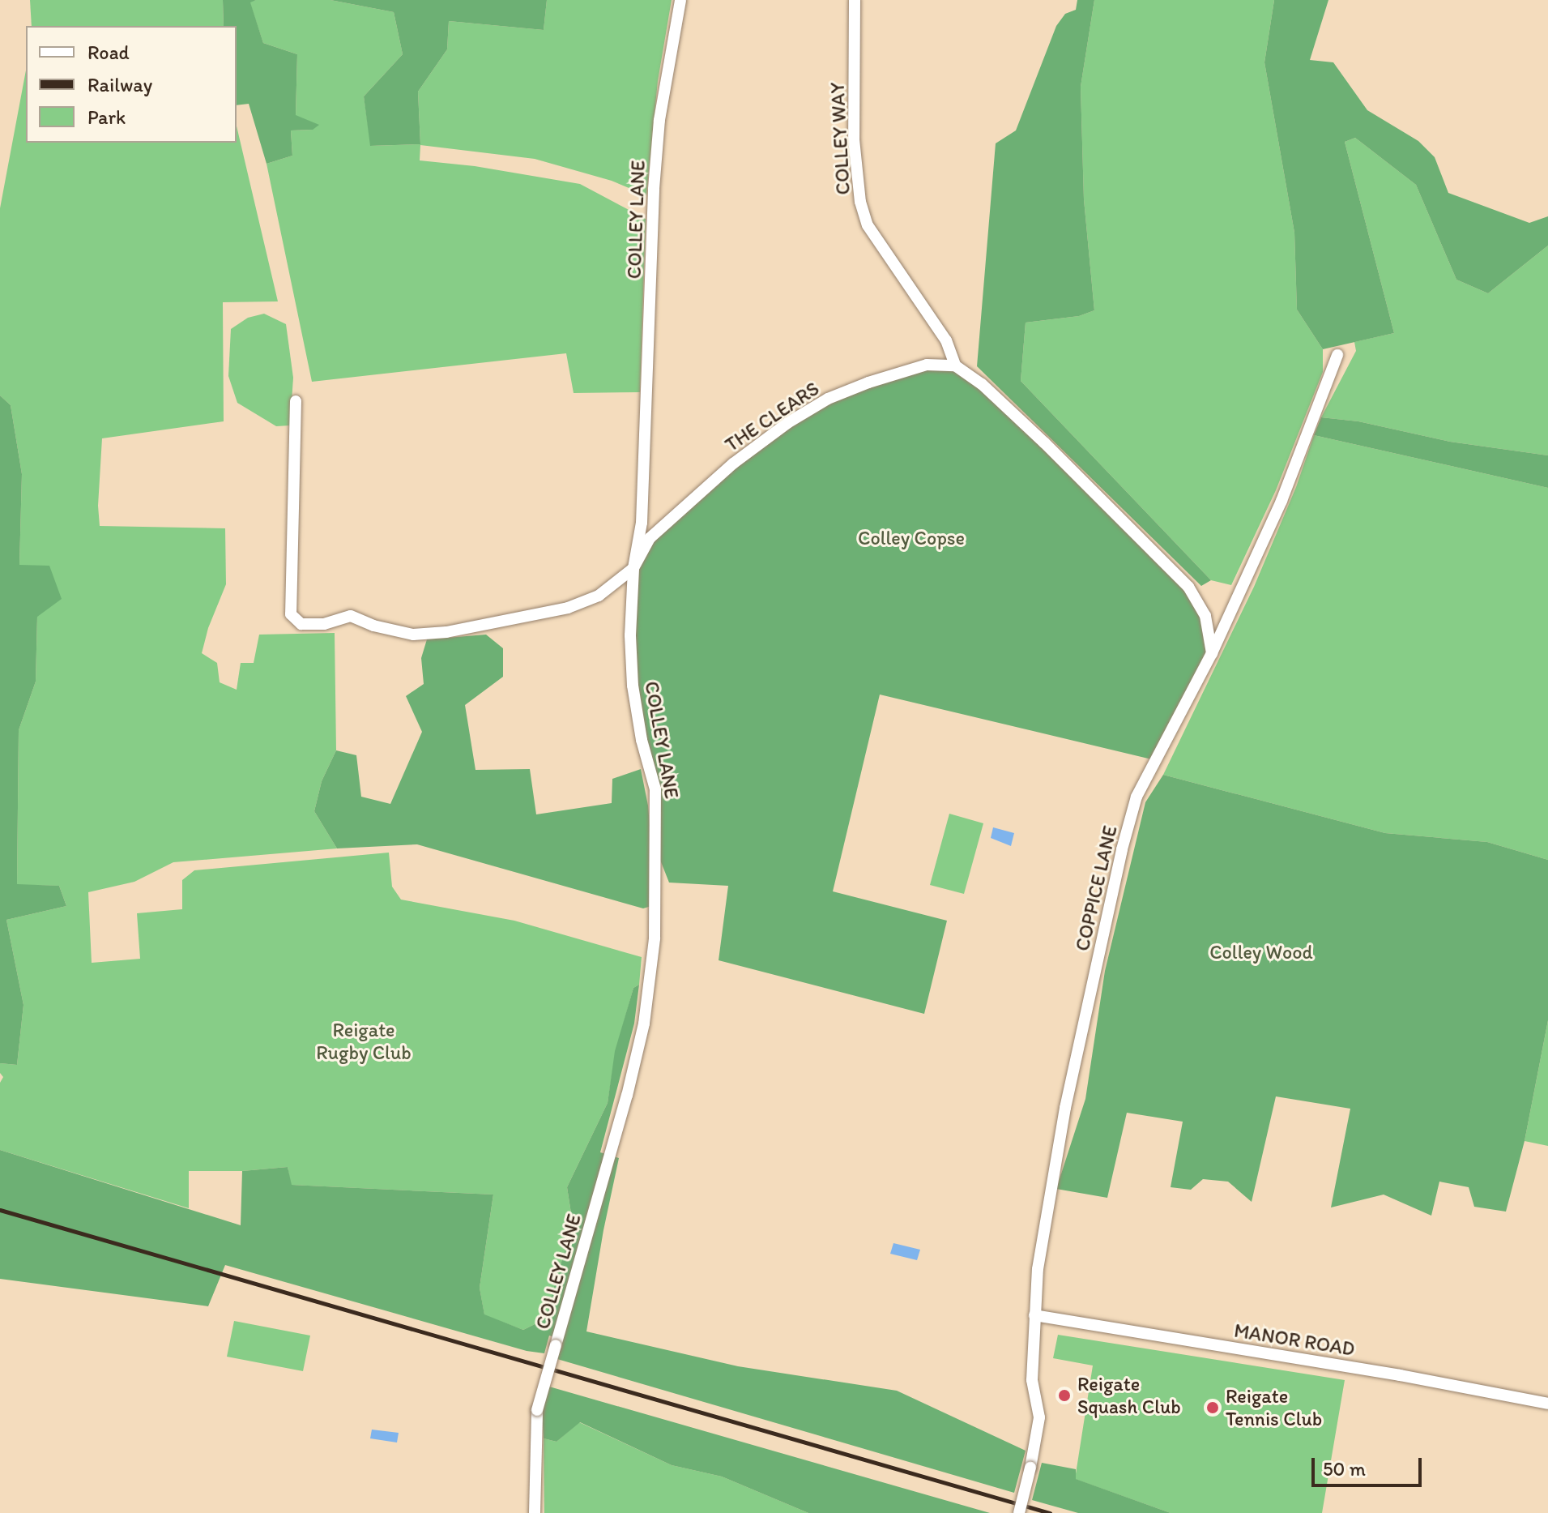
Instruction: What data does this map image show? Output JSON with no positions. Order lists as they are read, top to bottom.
{
  "streets": {
    "street": [
      "COLLEY WAY",
      "COLLEY LANE",
      "THE CLEARS",
      "COPPICE LANE",
      "MANOR ROAD"
    ]
  },
  "crossings": [
    ["COLLEY WAY", "THE CLEARS"],
    ["COLLEY LANE", "THE CLEARS"],
    ["COPPICE LANE", "MANOR ROAD"]
  ],
  "parks": ["Colley Copse", "Colley Wood", "Reigate Rugby Club"],
  "places": ["Reigate Squash Club", "Reigate Tennis Club"],
  "legend": ["Road", "Railway", "Park"],
  "scale_bar": "50 m"
}
